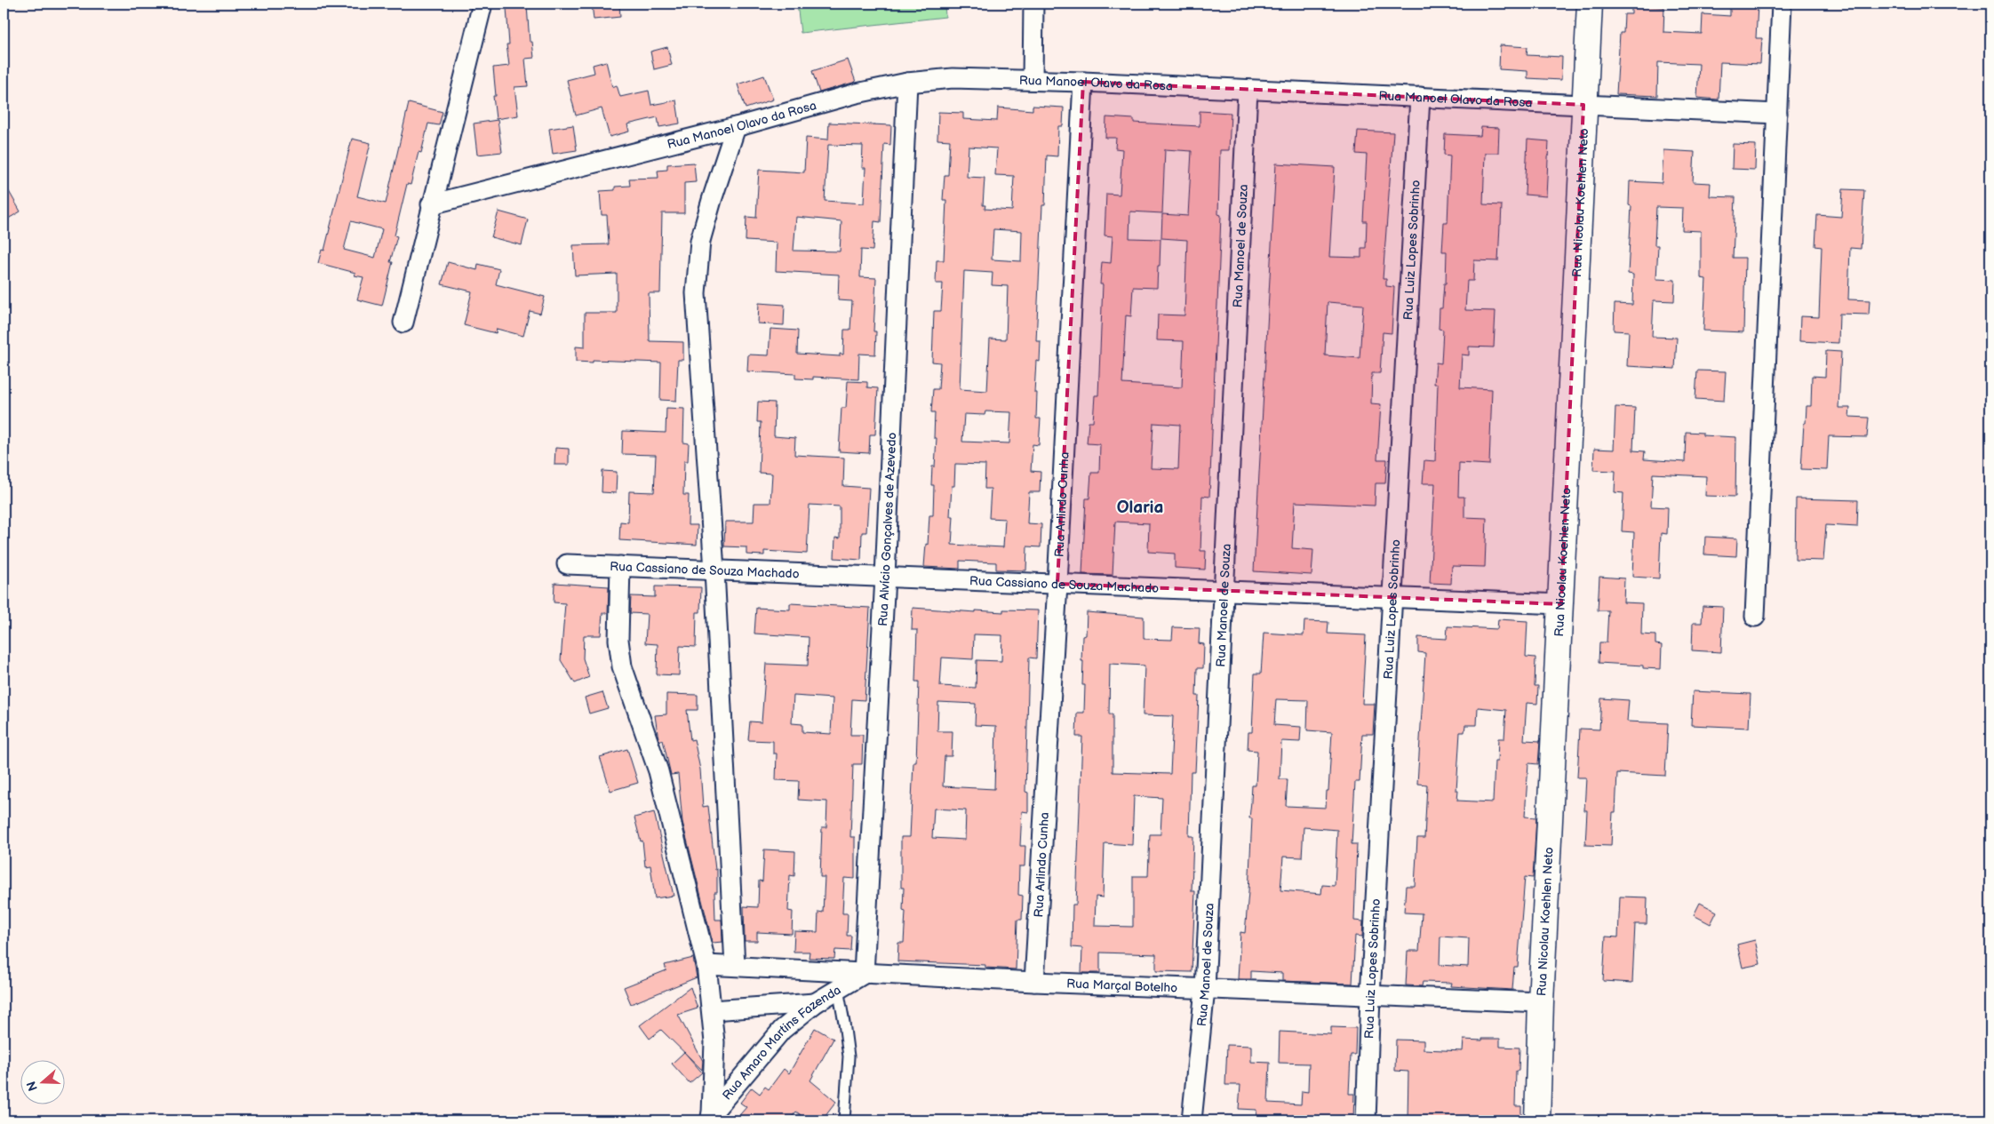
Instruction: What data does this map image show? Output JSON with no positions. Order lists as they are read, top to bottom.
{
  "streets": {
    "main road": ["Rua Nicolau Koehlen Neto"],
    "street": [
      "Rua Manoel Olavo da Rosa",
      "Rua Manoel de Souza",
      "Rua Luiz Lopes Sobrinho",
      "Rua Arlindo Cunha",
      "Rua Alvício Gonçalves de Azevedo",
      "Rua Cassiano de Souza Machado",
      "Rua Marçal Botelho",
      "Rua Amaro Martins Fazenda"
    ]
  },
  "crossings": [
    ["Rua Manoel Olavo da Rosa", "Rua Nicolau Koehlen Neto"],
    ["Rua Manoel Olavo da Rosa", "Rua Manoel de Souza"],
    ["Rua Manoel Olavo da Rosa", "Rua Luiz Lopes Sobrinho"],
    ["Rua Manoel Olavo da Rosa", "Rua Arlindo Cunha"],
    ["Rua Manoel Olavo da Rosa", "Rua Alvício Gonçalves de Azevedo"],
    ["Rua Nicolau Koehlen Neto", "Rua Cassiano de Souza Machado"],
    ["Rua Nicolau Koehlen Neto", "Rua Marçal Botelho"],
    ["Rua Manoel de Souza", "Rua Cassiano de Souza Machado"],
    ["Rua Manoel de Souza", "Rua Marçal Botelho"],
    ["Rua Luiz Lopes Sobrinho", "Rua Cassiano de Souza Machado"],
    ["Rua Luiz Lopes Sobrinho", "Rua Marçal Botelho"],
    ["Rua Arlindo Cunha", "Rua Cassiano de Souza Machado"],
    ["Rua Arlindo Cunha", "Rua Marçal Botelho"],
    ["Rua Alvício Gonçalves de Azevedo", "Rua Cassiano de Souza Machado"],
    ["Rua Alvício Gonçalves de Azevedo", "Rua Marçal Botelho"],
    ["Rua Alvício Gonçalves de Azevedo", "Rua Amaro Martins Fazenda"],
    ["Rua Marçal Botelho", "Rua Amaro Martins Fazenda"]
  ],
  "districts": ["Olaria"],
  "north": "left"
}
